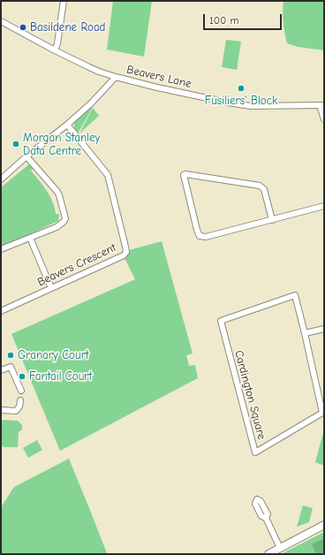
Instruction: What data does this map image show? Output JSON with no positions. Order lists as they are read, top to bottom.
{
  "streets": {
    "street": ["Beavers Lane", "Beavers Crescent", "Cardington Square"]
  },
  "places": [
    "Basildene Road",
    "Fusiliers' Block",
    "Morgan Stanley Data Centre",
    "Granary Court",
    "Fantail Court"
  ],
  "scale_bar": "100 m"
}
